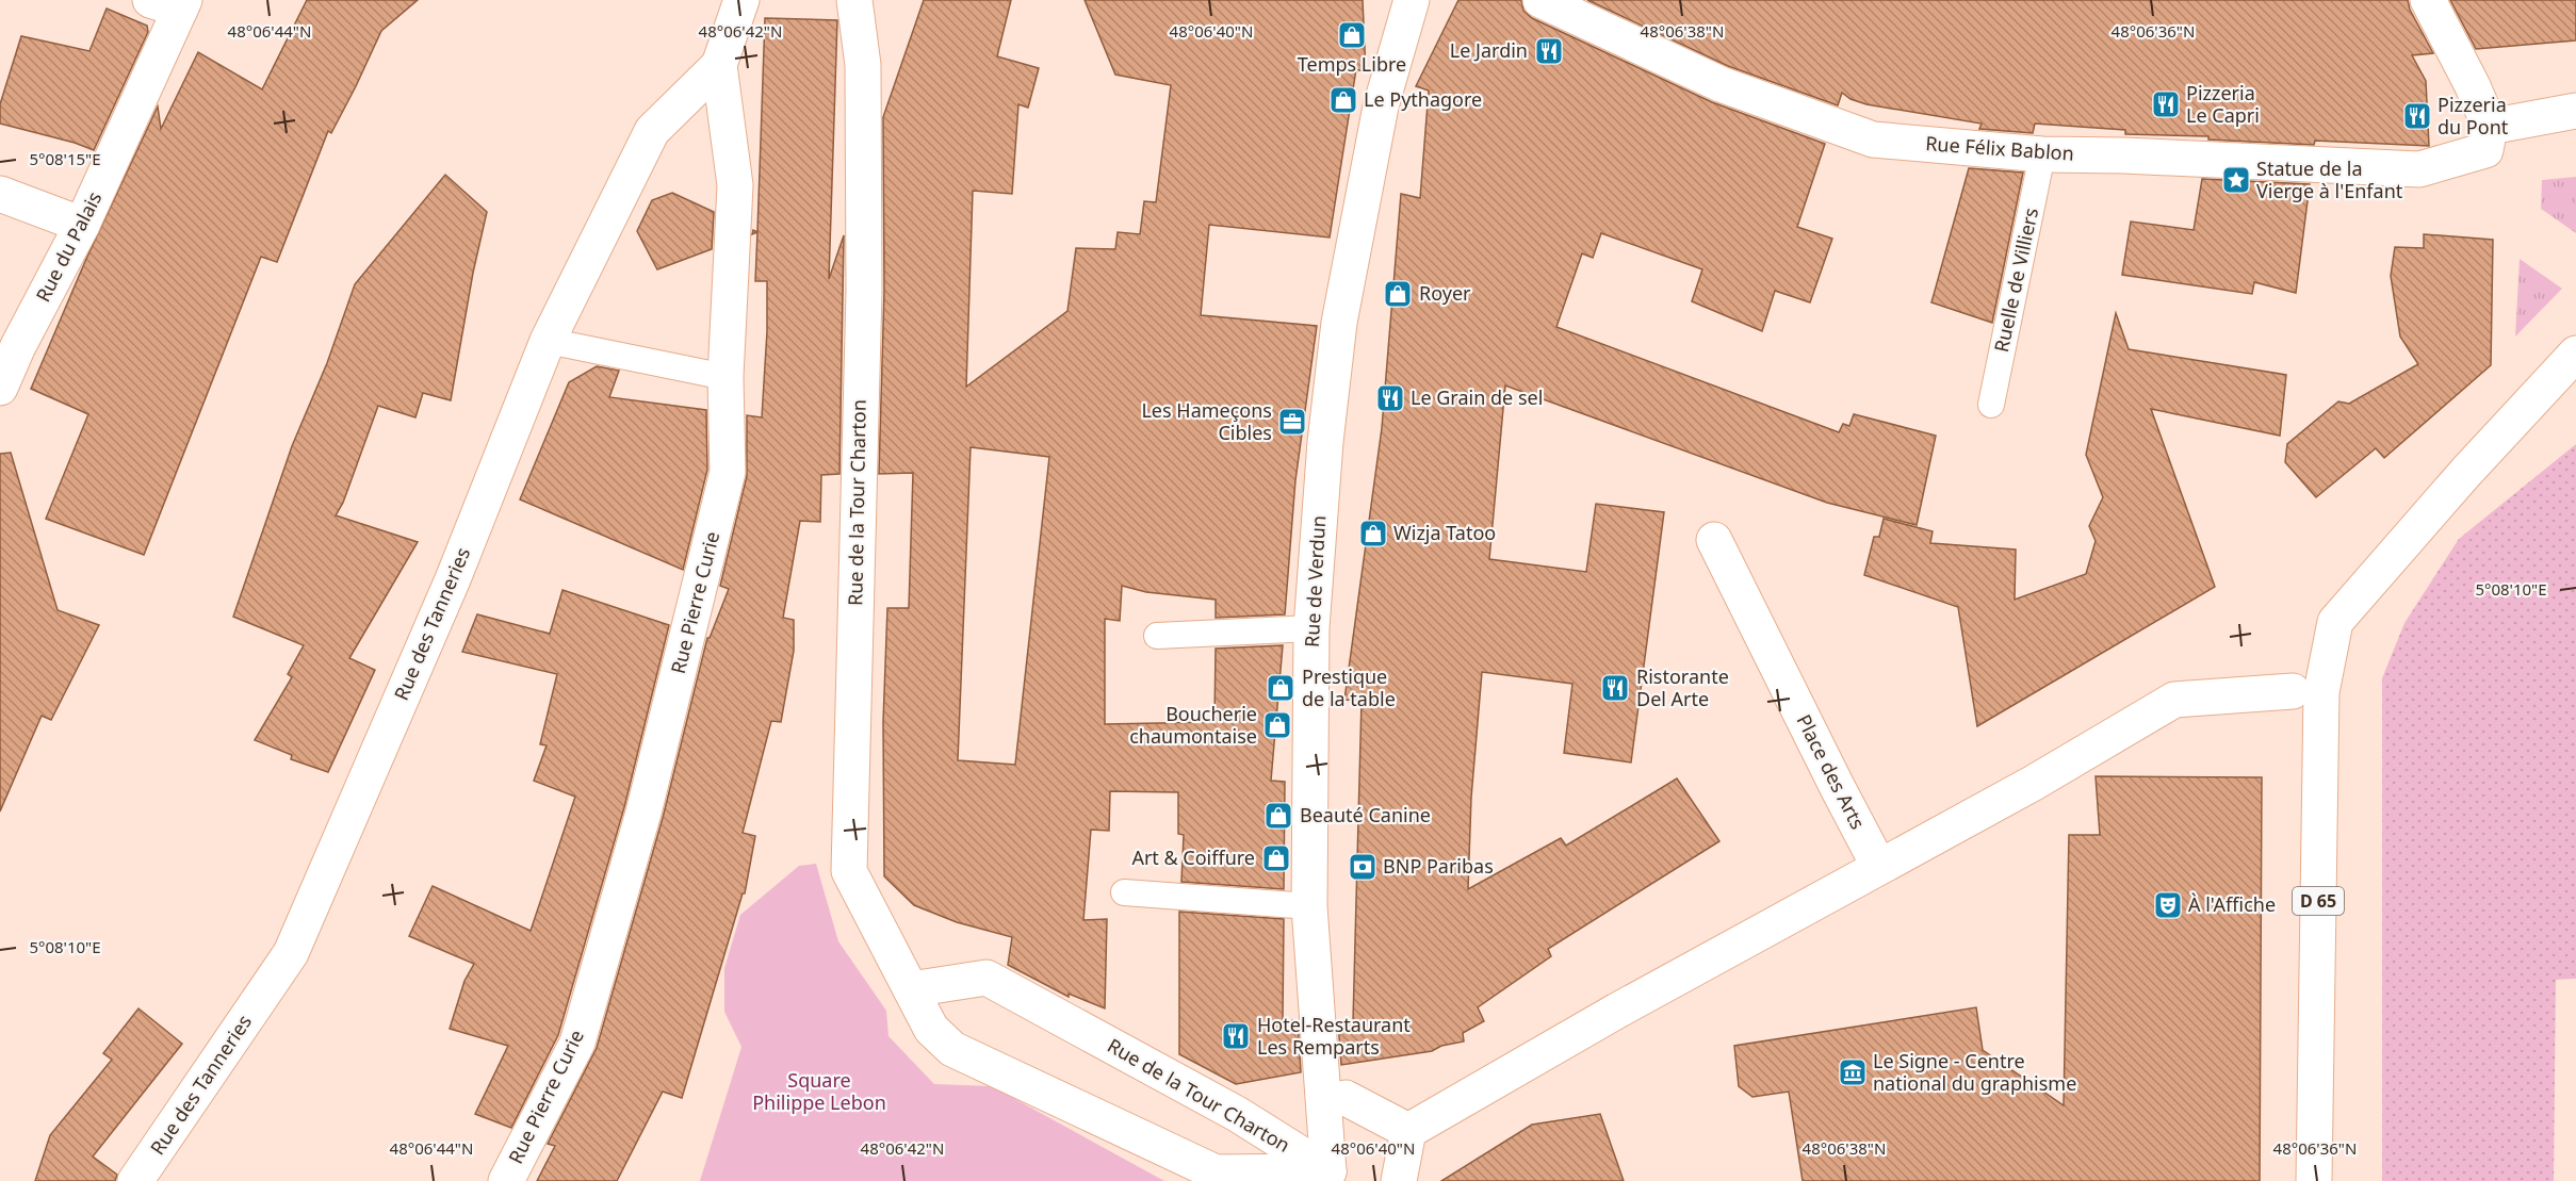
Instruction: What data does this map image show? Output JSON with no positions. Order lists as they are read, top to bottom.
{
  "streets": {
    "street": [
      "Rue Félix Bablon",
      "Rue du Palais",
      "Rue de la Tour Charton",
      "Rue de Verdun",
      "Rue Pierre Curie",
      "Rue des Tanneries",
      "Place des Arts",
      "D 65"
    ],
    "lane": ["Ruelle de Villiers"]
  },
  "crossings": [
    ["Rue Félix Bablon", "Ruelle de Villiers"],
    ["Rue de la Tour Charton", "Rue de Verdun"],
    ["Rue Pierre Curie", "Rue des Tanneries"]
  ],
  "parks": ["Square Philippe Lebon"],
  "places": {
    "shop": [
      "Temps Libre",
      "Le Pythagore",
      "Royer",
      "Wizja Tatoo",
      "Prestique de la table",
      "Boucherie chaumontaise",
      "Beauté Canine",
      "Art & Coiffure"
    ],
    "restaurant": [
      "Le Jardin",
      "Pizzeria Le Capri",
      "Pizzeria du Pont",
      "Le Grain de sel",
      "Ristorante Del Arte",
      "Hotel-Restaurant Les Remparts"
    ],
    "place": ["Statue de la Vierge à l'Enfant"],
    "office": ["Les Hameçons Cibles"],
    "bank": ["BNP Paribas"],
    "theatre": ["À l'Affiche"],
    "museum": ["Le Signe - Centre national du graphisme"]
  },
  "coordinates": [
    "48°06'44\"N",
    "48°06'42\"N",
    "48°06'40\"N",
    "48°06'38\"N",
    "48°06'36\"N",
    "5°08'15\"E",
    "5°08'10\"E"
  ]
}
